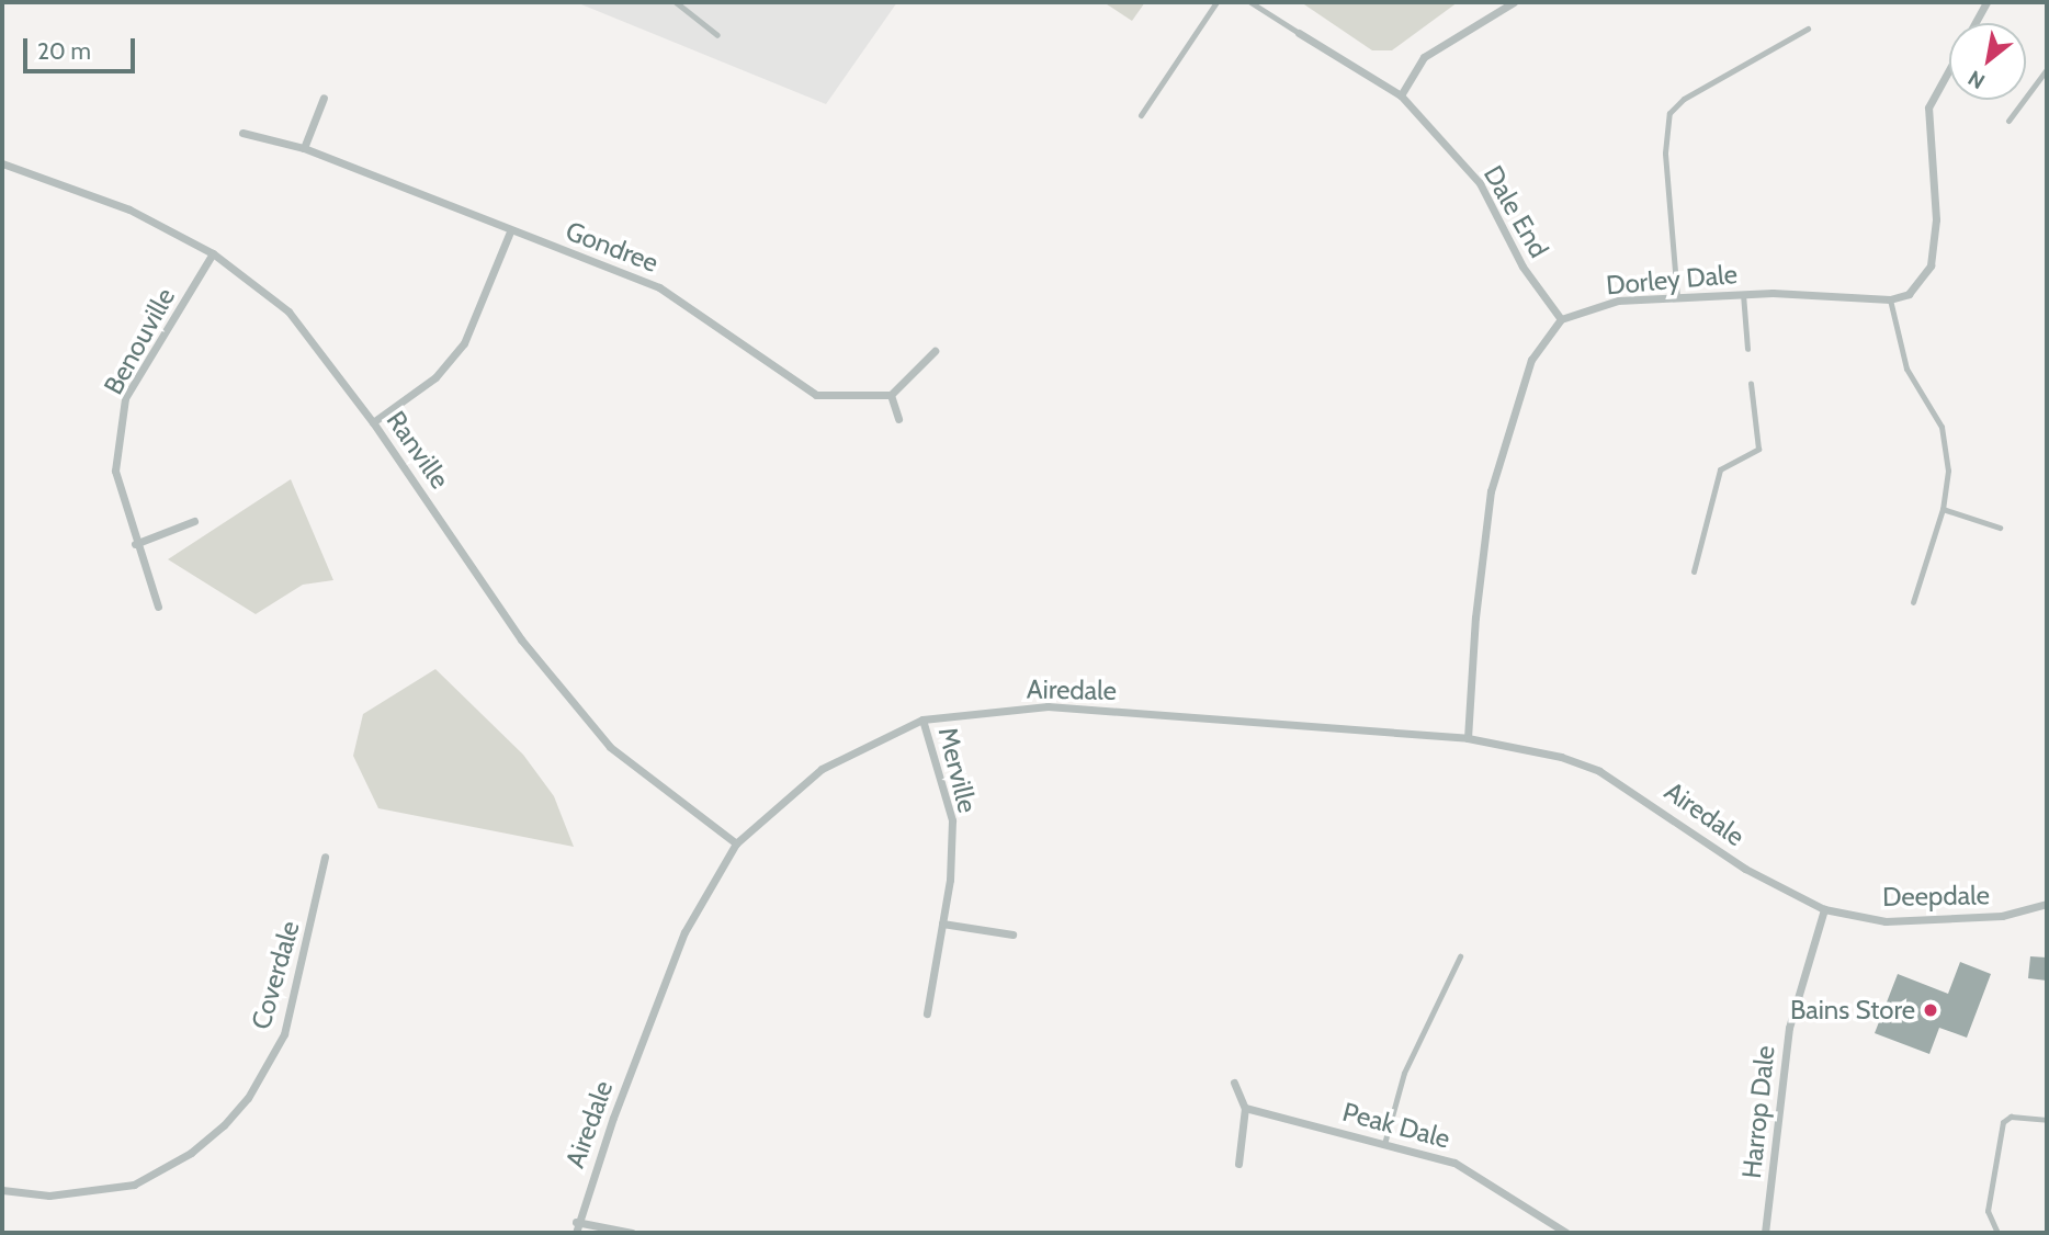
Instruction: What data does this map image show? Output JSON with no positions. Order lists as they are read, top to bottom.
{
  "streets": {
    "street": [
      "Dale End",
      "Gondree",
      "Dorley Dale",
      "Benouville",
      "Ranville",
      "Airedale",
      "Merville",
      "Deepdale",
      "Coverdale",
      "Harrop Dale",
      "Peak Dale"
    ]
  },
  "crossings": [
    ["Dale End", "Dorley Dale"],
    ["Benouville", "Ranville"],
    ["Ranville", "Airedale"],
    ["Airedale", "Merville"],
    ["Airedale", "Deepdale"],
    ["Airedale", "Harrop Dale"],
    ["Deepdale", "Harrop Dale"]
  ],
  "places": ["Bains Store"],
  "scale_bar": "20 m",
  "north": "bottom left"
}
